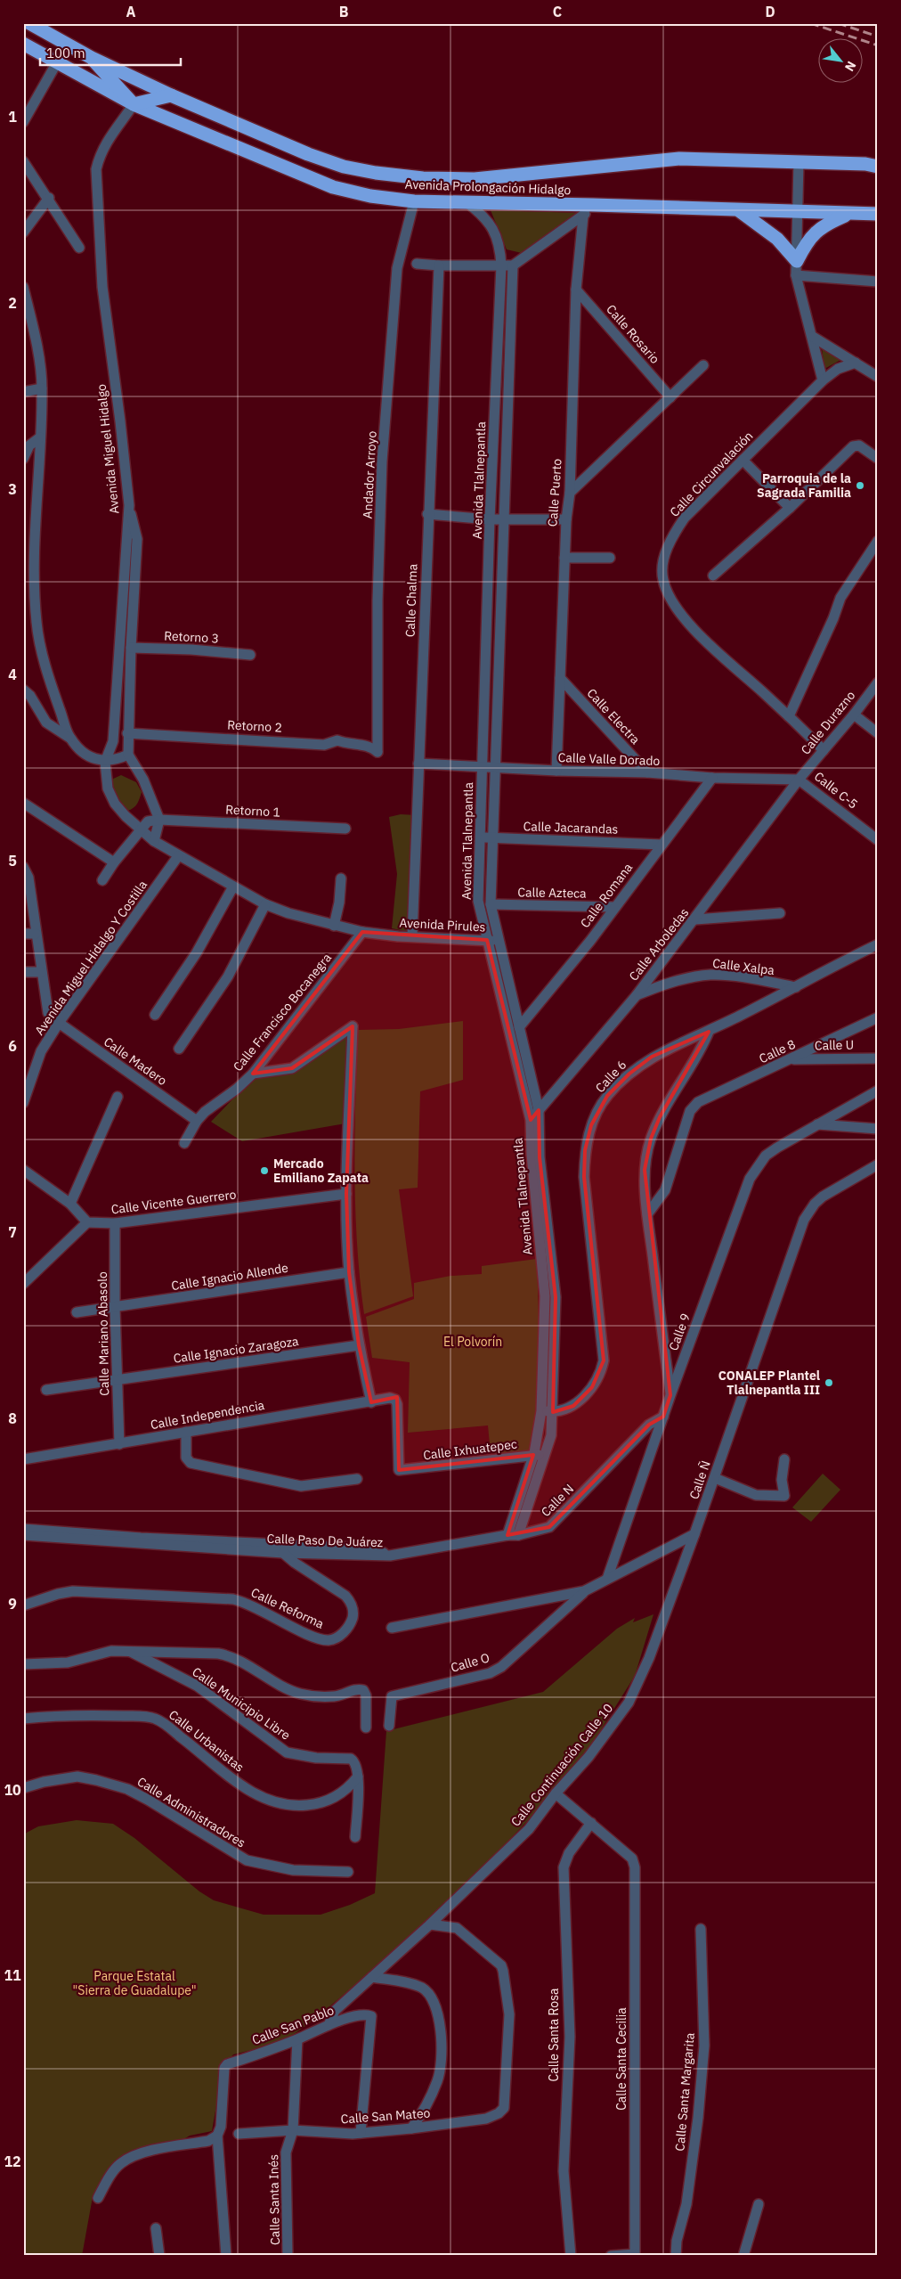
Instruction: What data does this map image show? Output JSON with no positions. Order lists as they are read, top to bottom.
{
  "streets": {
    "highway": ["Avenida Prolongación Hidalgo"],
    "street": [
      "Calle Rosario",
      "Avenida Miguel Hidalgo",
      "Calle Circunvalación",
      "Andador Arroyo",
      "Avenida Tlalnepantla",
      "Calle Puerto",
      "Calle Chalma",
      "Retorno 3",
      "Calle Electra",
      "Calle Durazno",
      "Retorno 2",
      "Calle Valle Dorado",
      "Calle C-5",
      "Retorno 1",
      "Calle Jacarandas",
      "Calle Azteca",
      "Calle Romana",
      "Avenida Pirules",
      "Calle Arboledas",
      "Avenida Miguel Hidalgo Y Costilla",
      "Calle Xalpa",
      "Calle Francisco Bocanegra",
      "Calle U",
      "Calle 8",
      "Calle Madero",
      "Calle 6",
      "Calle Vicente Guerrero",
      "Calle Ignacio Allende",
      "Calle 9",
      "Calle Mariano Abasolo",
      "Calle Ignacio Zaragoza",
      "Calle Independencia",
      "Calle Ixhuatepec",
      "Calle Ñ",
      "Calle N",
      "Calle Paso De Juárez",
      "Calle Reforma",
      "Calle O",
      "Calle Municipio Libre",
      "Calle Urbanistas",
      "Calle Continuación Calle 10",
      "Calle Administradores",
      "Calle San Pablo",
      "Calle Santa Rosa",
      "Calle Santa Cecilia",
      "Calle Santa Margarita",
      "Calle San Mateo",
      "Calle Santa Inés"
    ]
  },
  "crossings": [
    ["Avenida Prolongación Hidalgo", "Avenida Miguel Hidalgo"],
    ["Avenida Prolongación Hidalgo", "Andador Arroyo"],
    ["Avenida Prolongación Hidalgo", "Avenida Tlalnepantla"],
    ["Calle Rosario", "Calle Puerto"],
    ["Avenida Miguel Hidalgo", "Avenida Pirules"],
    ["Calle Circunvalación", "Calle Durazno"],
    ["Andador Arroyo", "Retorno 2"],
    ["Avenida Tlalnepantla", "Calle Valle Dorado"],
    ["Avenida Tlalnepantla", "Calle Jacarandas"],
    ["Avenida Tlalnepantla", "Calle Azteca"],
    ["Avenida Tlalnepantla", "Calle Romana"],
    ["Avenida Tlalnepantla", "Avenida Pirules"],
    ["Avenida Tlalnepantla", "Calle Arboledas"],
    ["Avenida Tlalnepantla", "Calle 6"],
    ["Avenida Tlalnepantla", "Calle Ixhuatepec"],
    ["Avenida Tlalnepantla", "Calle N"],
    ["Calle Puerto", "Calle Electra"],
    ["Calle Puerto", "Calle Valle Dorado"],
    ["Calle Chalma", "Calle Valle Dorado"],
    ["Calle Chalma", "Avenida Pirules"],
    ["Calle Electra", "Calle Valle Dorado"],
    ["Calle Durazno", "Calle Valle Dorado"],
    ["Calle Durazno", "Calle C-5"],
    ["Calle Durazno", "Calle Arboledas"],
    ["Calle Valle Dorado", "Calle C-5"],
    ["Calle Valle Dorado", "Calle Romana"],
    ["Calle Valle Dorado", "Calle Arboledas"],
    ["Calle C-5", "Calle Arboledas"],
    ["Calle Jacarandas", "Calle Romana"],
    ["Calle Azteca", "Calle Romana"],
    ["Avenida Pirules", "Avenida Miguel Hidalgo Y Costilla"],
    ["Avenida Pirules", "Calle Francisco Bocanegra"],
    ["Calle Arboledas", "Calle Xalpa"],
    ["Avenida Miguel Hidalgo Y Costilla", "Calle Madero"],
    ["Calle Xalpa", "Calle 6"],
    ["Calle Francisco Bocanegra", "Calle Madero"],
    ["Calle U", "Calle 8"],
    ["Calle Vicente Guerrero", "Calle Mariano Abasolo"],
    ["Calle Ignacio Allende", "Calle Mariano Abasolo"],
    ["Calle 9", "Calle N"],
    ["Calle Mariano Abasolo", "Calle Ignacio Zaragoza"],
    ["Calle Mariano Abasolo", "Calle Independencia"],
    ["Calle Independencia", "Calle Ixhuatepec"],
    ["Calle Ñ", "Calle Continuación Calle 10"],
    ["Calle N", "Calle Paso De Juárez"],
    ["Calle Paso De Juárez", "Calle Reforma"],
    ["Calle Municipio Libre", "Calle Urbanistas"],
    ["Calle Continuación Calle 10", "Calle San Pablo"],
    ["Calle Continuación Calle 10", "Calle San Mateo"],
    ["Calle San Pablo", "Calle San Mateo"],
    ["Calle San Pablo", "Calle Santa Inés"],
    ["Calle Santa Rosa", "Calle Santa Cecilia"],
    ["Calle San Mateo", "Calle Santa Inés"]
  ],
  "parks": ["El Polvorín", "Parque Estatal \"Sierra de Guadalupe\""],
  "places": ["Parroquia de la Sagrada Familia", "Mercado Emiliano Zapata", "CONALEP Plantel Tlalnepantla III"],
  "scale_bar": "100 m",
  "north": "bottom right",
  "grid": {
    "columns": [
      "A",
      "B",
      "C",
      "D"
    ],
    "rows": [
      "1",
      "2",
      "3",
      "4",
      "5",
      "6",
      "7",
      "8",
      "9",
      "10",
      "11",
      "12"
    ]
  }
}
